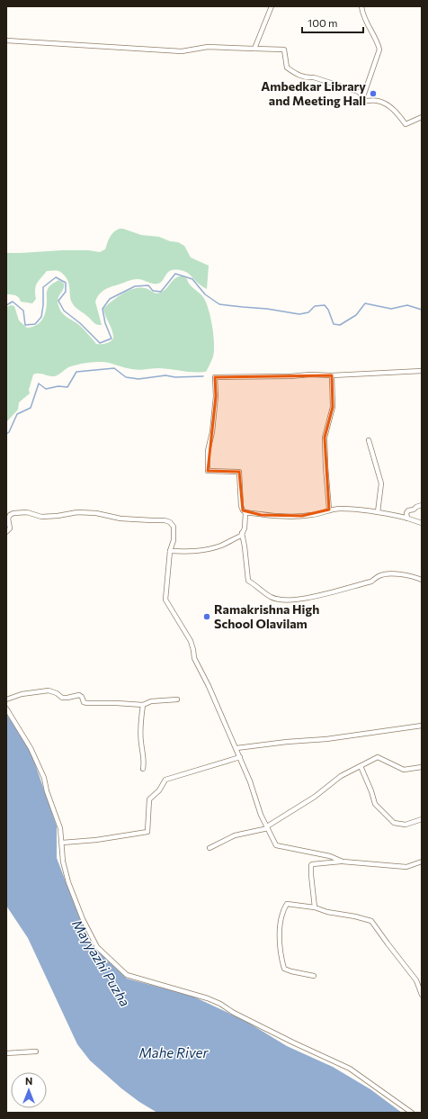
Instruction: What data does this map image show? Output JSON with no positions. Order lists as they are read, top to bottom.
{
  "water": ["Mayyazhi Puzha", "Mahe River"],
  "places": ["Ambedkar Library and Meeting Hall", "Ramakrishna High School Olavilam"],
  "scale_bar": "100 m",
  "north": "top"
}
